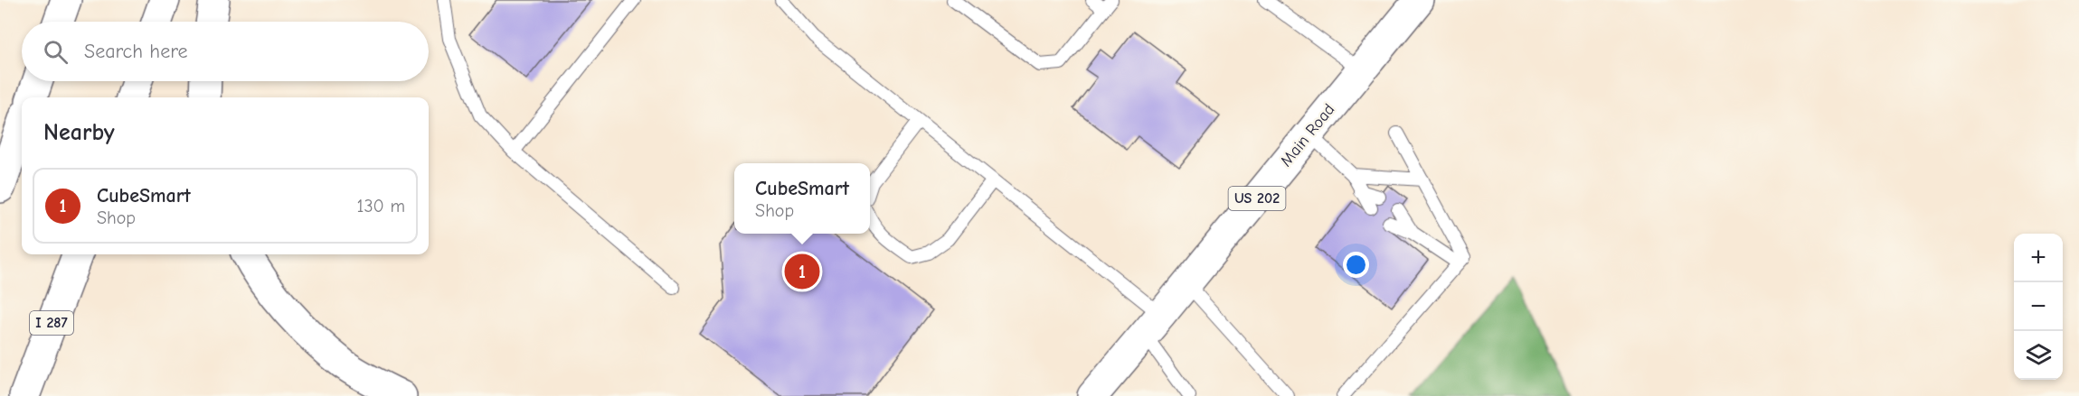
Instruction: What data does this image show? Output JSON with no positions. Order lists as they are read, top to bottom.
{
  "streets": {
    "main road": ["Main Road", "US 202", "I 287"]
  },
  "page": {
    "search": "Search here",
    "heading": "Nearby",
    "popup": ["CubeSmart", "Shop"],
    "list": [
      {
        "mark": "1",
        "name": "CubeSmart",
        "note": "Shop",
        "value": "130 m"
      }
    ],
    "map_buttons": ["+", "−"],
    "pins": "1"
  }
}
